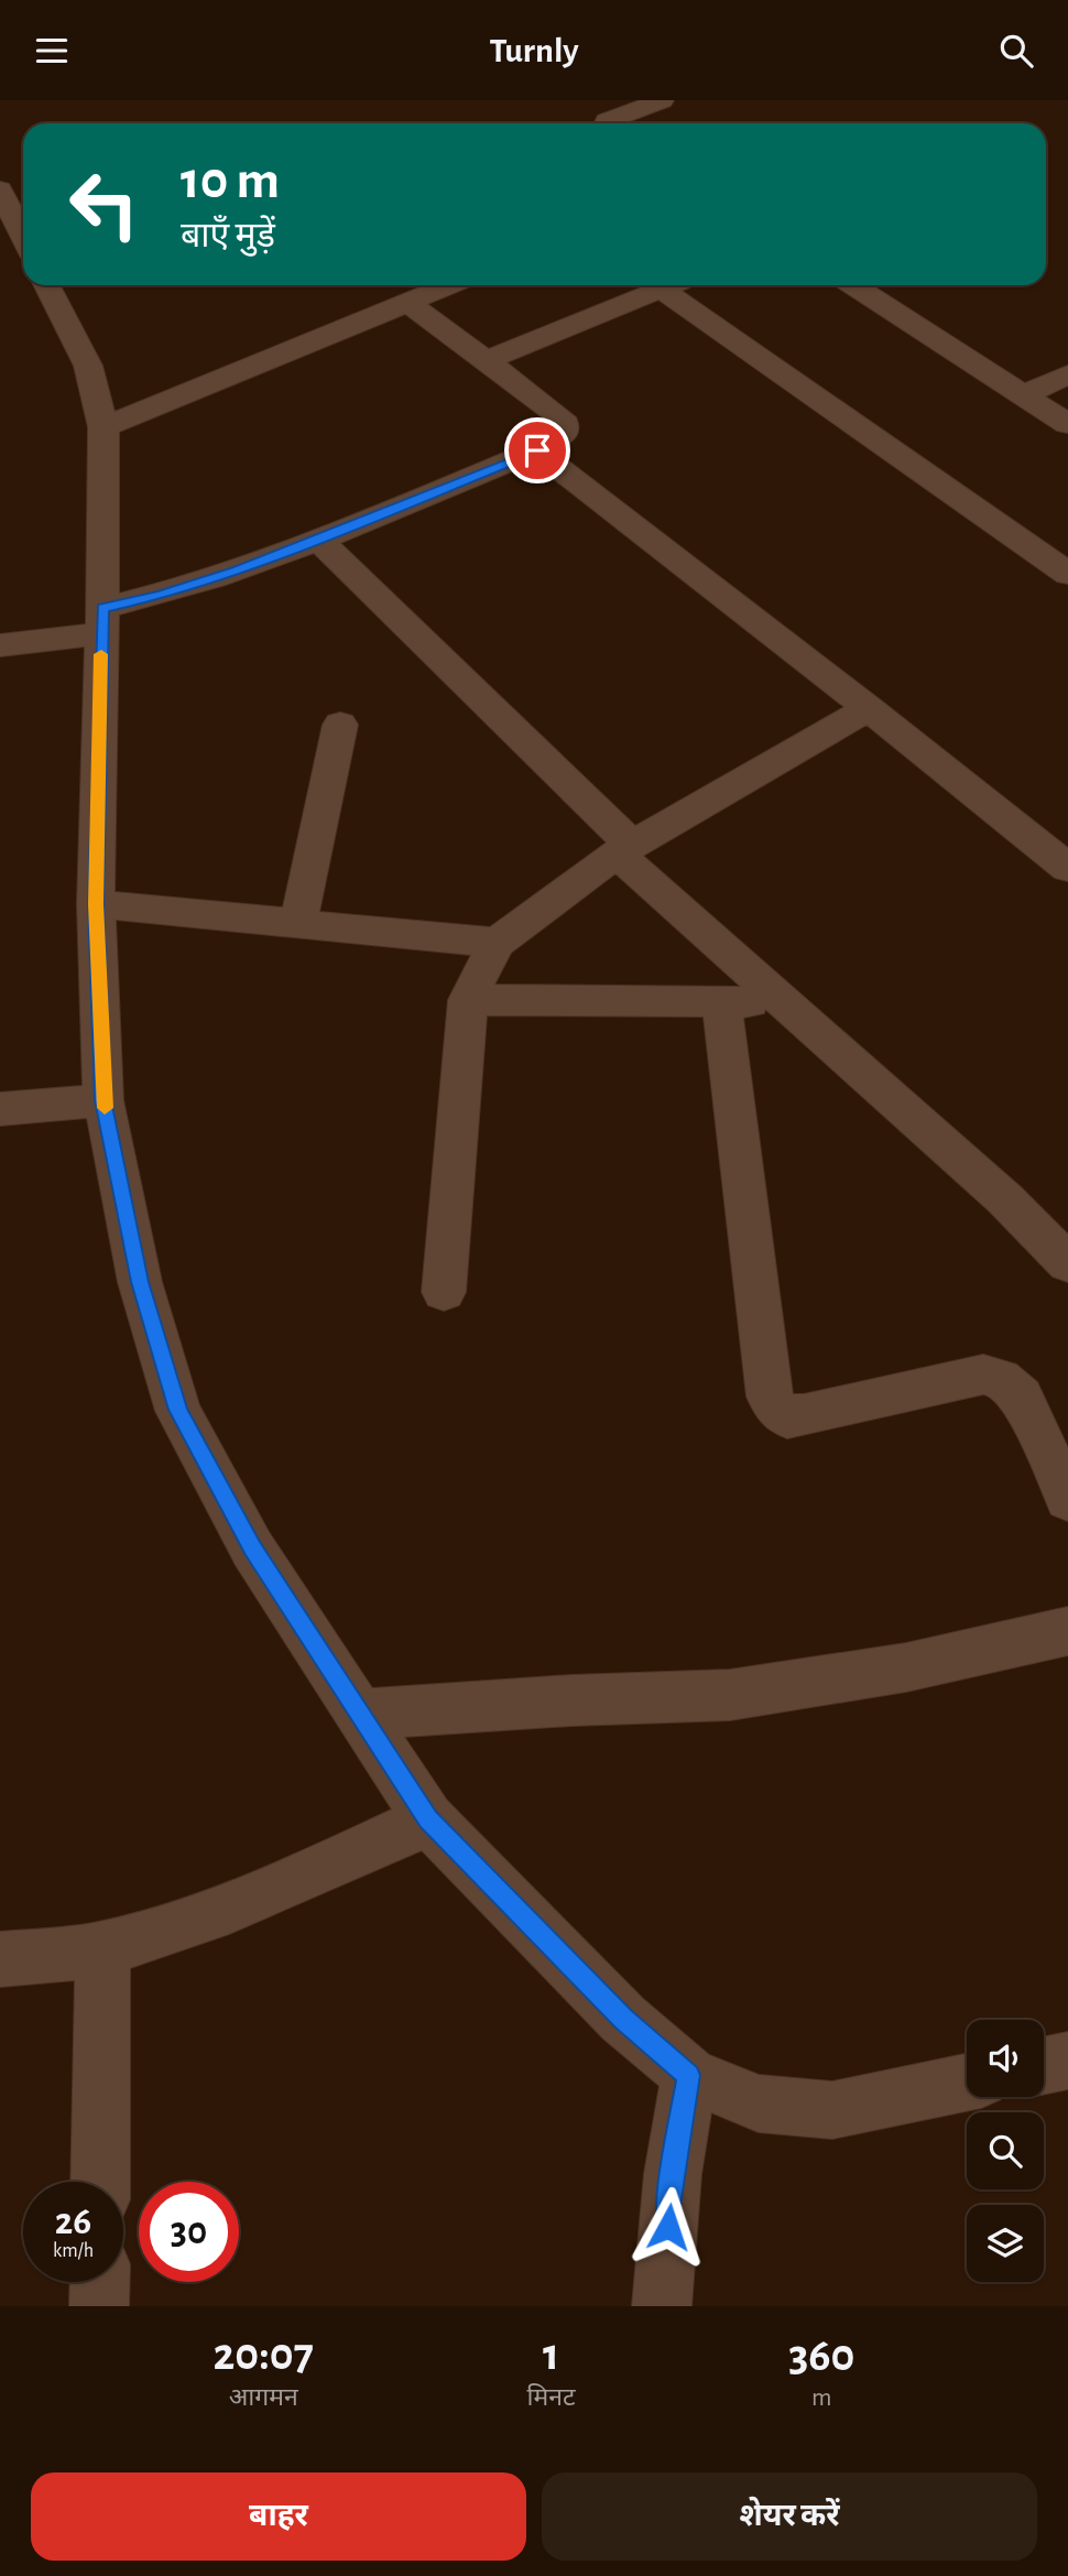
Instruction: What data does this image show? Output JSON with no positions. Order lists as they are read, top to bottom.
{
  "page": {
    "header": "Turnly",
    "turn": ["10 m", "बाएँ मुड़ें"],
    "speed": "26 km/h",
    "limit": "30",
    "eta": [
      "20:07",
      "आगमन",
      "1",
      "मिनट",
      "360",
      "m"
    ],
    "buttons": ["बाहर", "शेयर करें"]
  }
}
